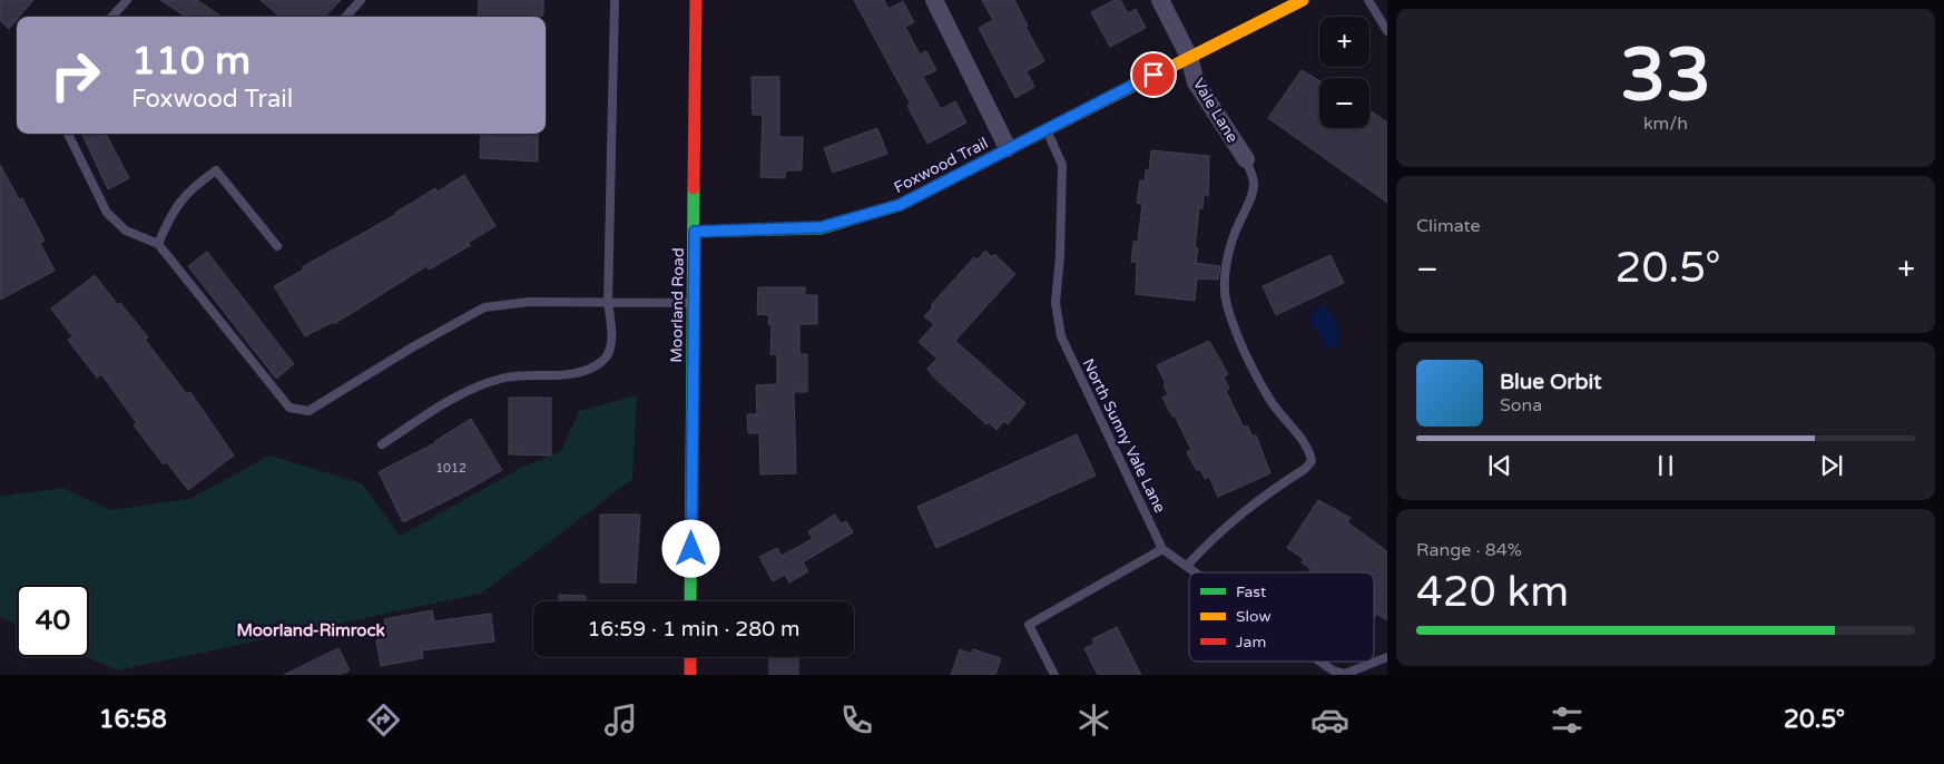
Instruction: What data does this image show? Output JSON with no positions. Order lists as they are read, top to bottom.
{
  "streets": {
    "street": ["Vale Lane", "Foxwood Trail", "Moorland Road"],
    "lane": ["North Sunny Vale Lane"]
  },
  "crossings": [
    ["Vale Lane", "Foxwood Trail"],
    ["Foxwood Trail", "Moorland Road"],
    ["Foxwood Trail", "North Sunny Vale Lane"]
  ],
  "districts": ["Moorland-Rimrock"],
  "house_numbers": ["1012"],
  "legend": ["Fast", "Slow", "Jam"],
  "page": {
    "tile": [
      ["33", "km/h"],
      "Climate",
      ["Range · 84%", "420 km"]
    ],
    "map_buttons": ["+", "−"],
    "turn": ["110 m", "Foxwood Trail"],
    "heat": ["−", "20.5°", "+"],
    "song": ["Blue Orbit", "Sona"],
    "limit": "40",
    "trip": "16:59 · 1 min · 280 m",
    "tabs": ["16:58", "20.5°"]
  }
}
